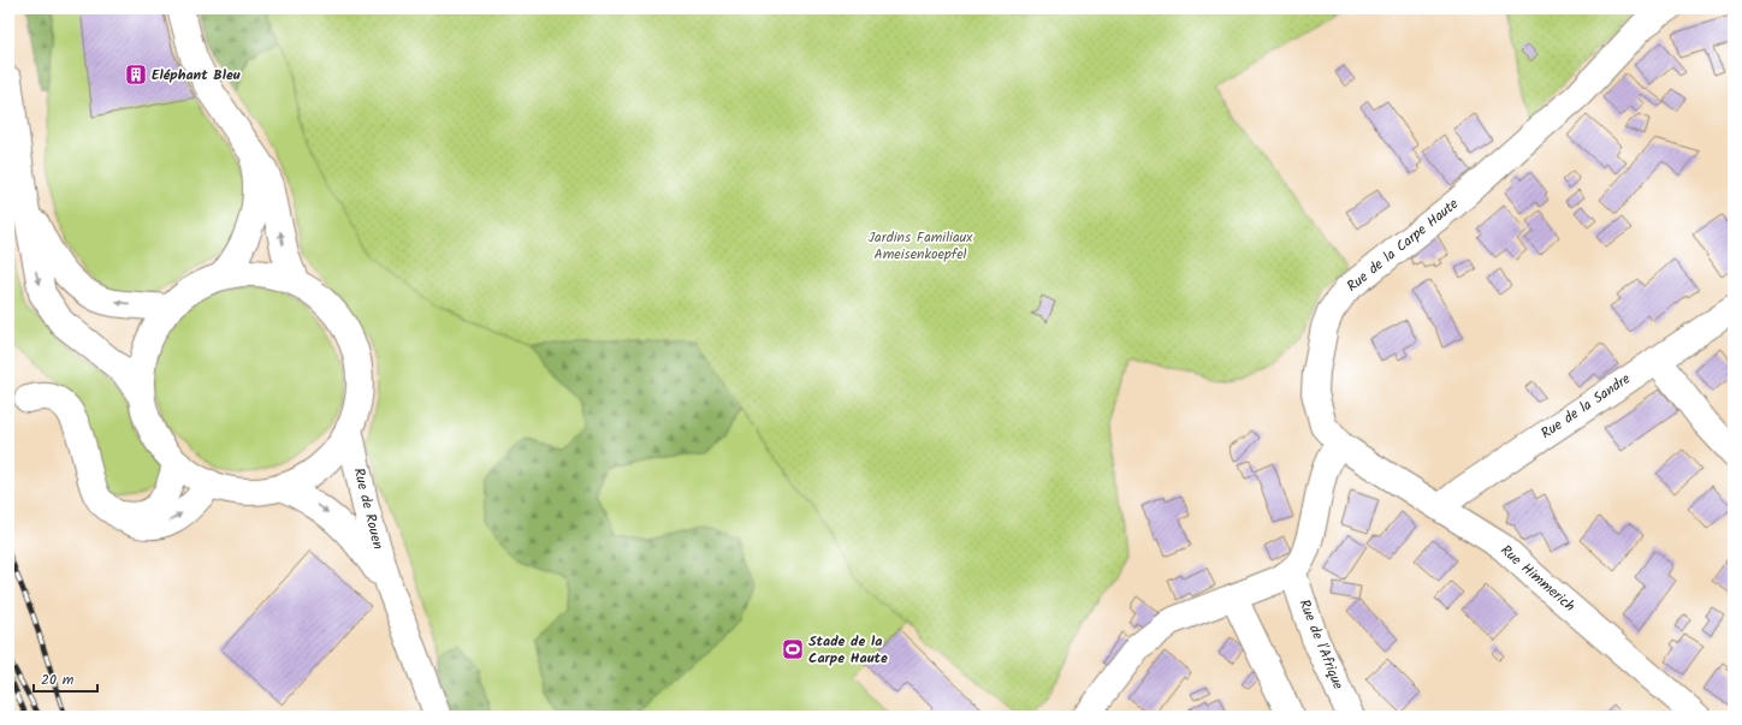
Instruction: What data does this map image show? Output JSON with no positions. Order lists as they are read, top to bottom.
{
  "streets": {
    "street": [
      "Rue de la Carpe Haute",
      "Rue de la Sandre",
      "Rue de Rouen",
      "Rue Himmerich",
      "Rue de l'Afrique"
    ]
  },
  "crossings": [
    ["Rue de la Carpe Haute", "Rue Himmerich"],
    ["Rue de la Sandre", "Rue Himmerich"]
  ],
  "parks": ["Jardins Familiaux Ameisenkoepfel"],
  "places": {
    "building": ["Eléphant Bleu"],
    "sports": ["Stade de la Carpe Haute"]
  },
  "scale_bar": "20 m"
}
